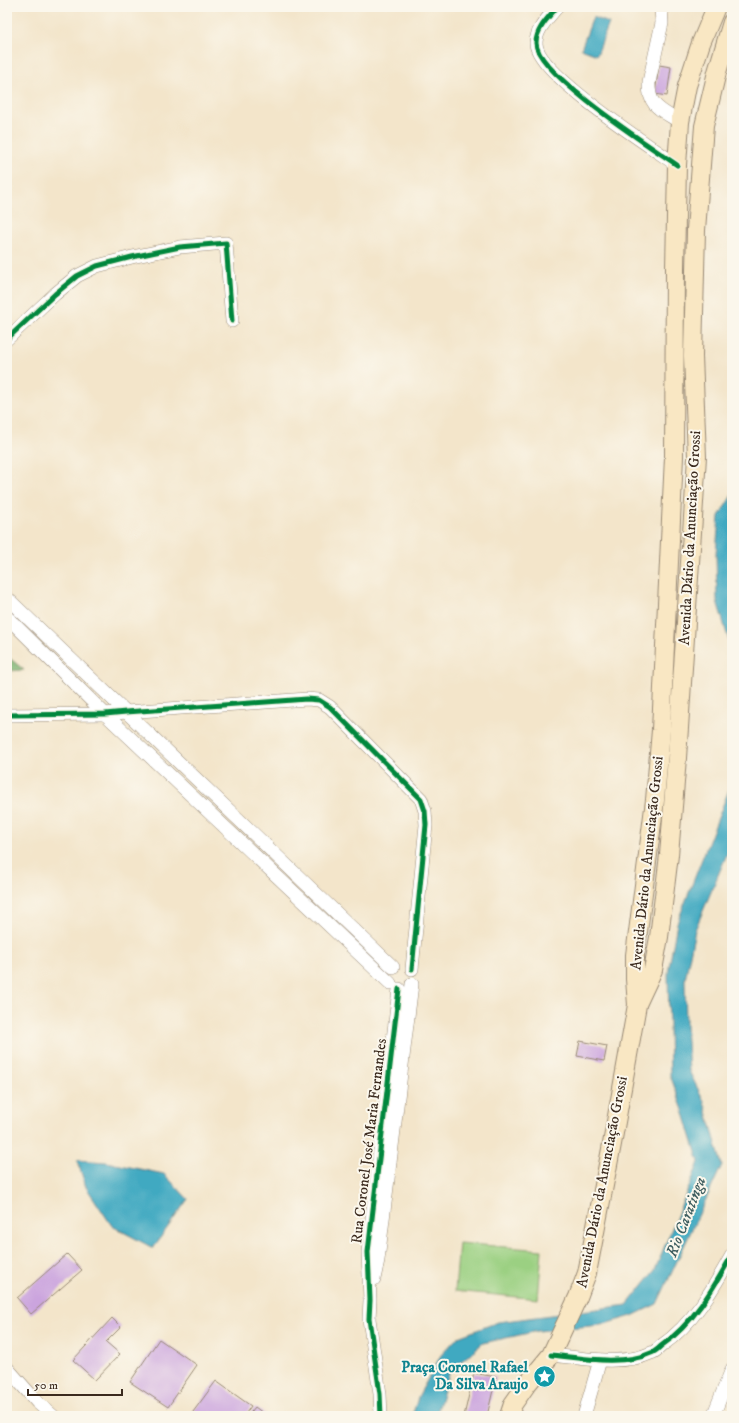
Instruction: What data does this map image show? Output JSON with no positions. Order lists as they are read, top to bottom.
{
  "streets": {
    "main road": ["Avenida Dário da Anunciação Grossi"],
    "street": ["Rua Coronel José Maria Fernandes"]
  },
  "water": ["Rio Caratinga"],
  "places": {
    "place": ["Praça Coronel Rafael Da Silva Araujo"]
  },
  "scale_bar": "50 m"
}
